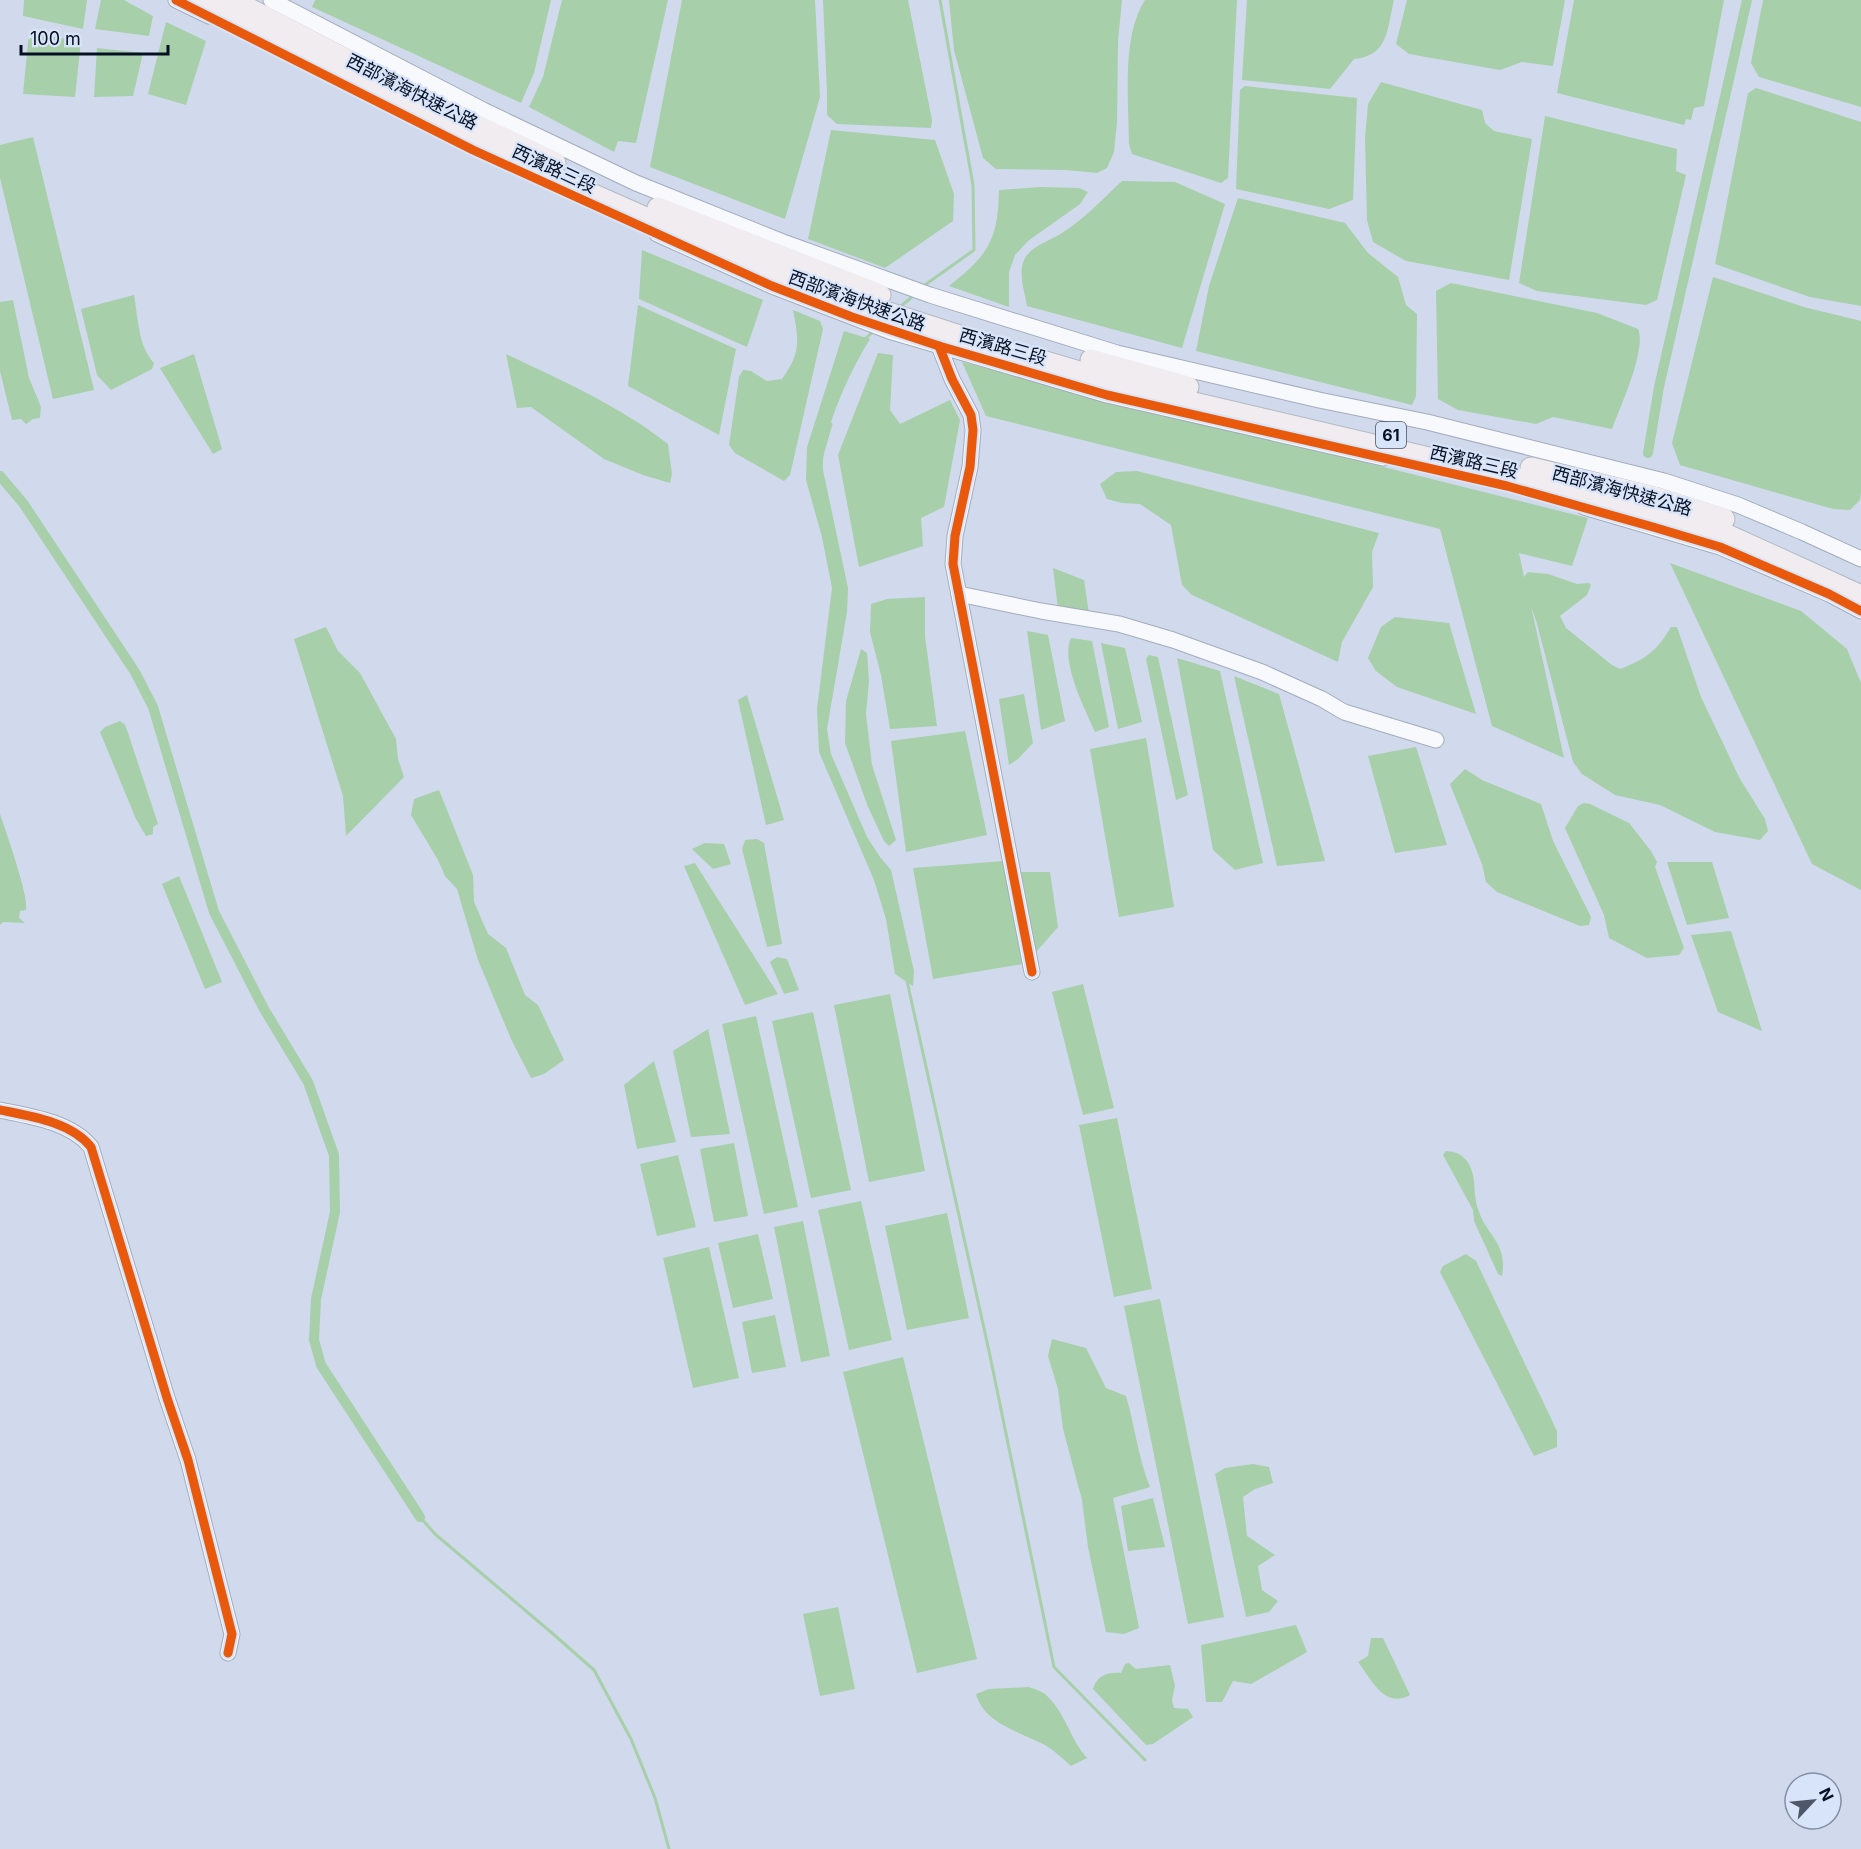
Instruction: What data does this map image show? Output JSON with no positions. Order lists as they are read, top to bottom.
{
  "streets": {
    "highway": ["西部濱海快速公路", "61"],
    "street": ["西濱路三段"]
  },
  "crossings": [
    ["西部濱海快速公路", "西濱路三段"]
  ],
  "scale_bar": "100 m",
  "north": "top right"
}
